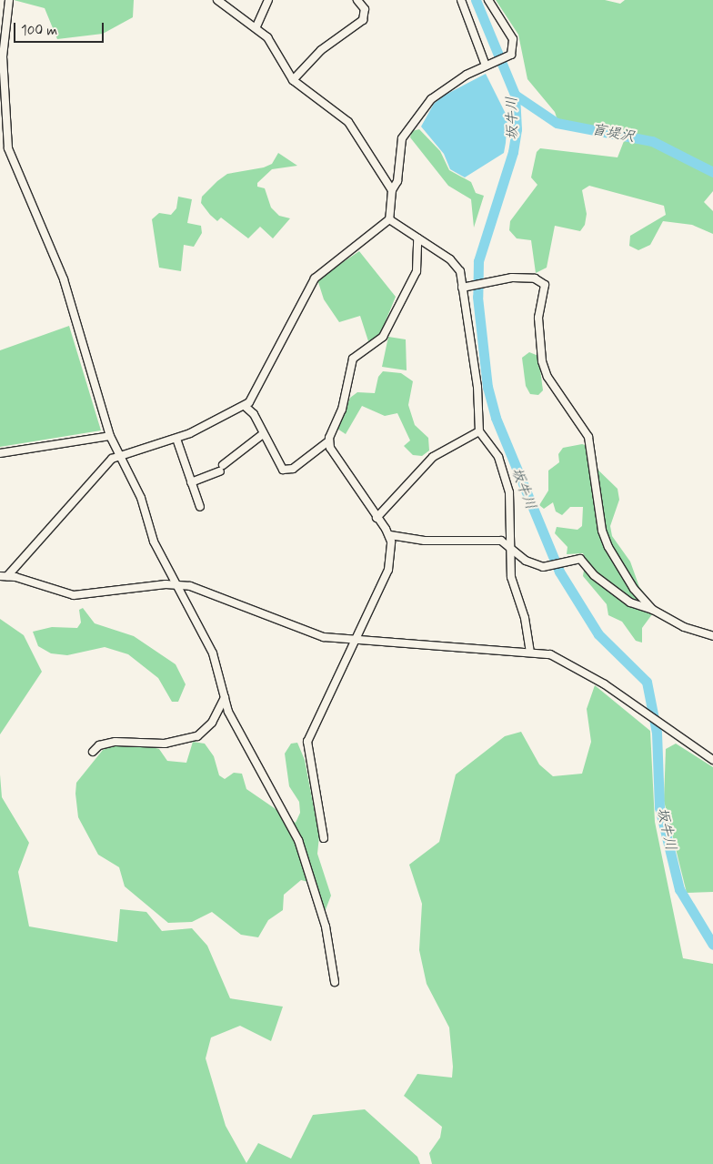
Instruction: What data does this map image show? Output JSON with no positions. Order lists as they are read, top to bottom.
{
  "water": ["坂牛川", "盲堤沢"],
  "scale_bar": "100 m"
}
